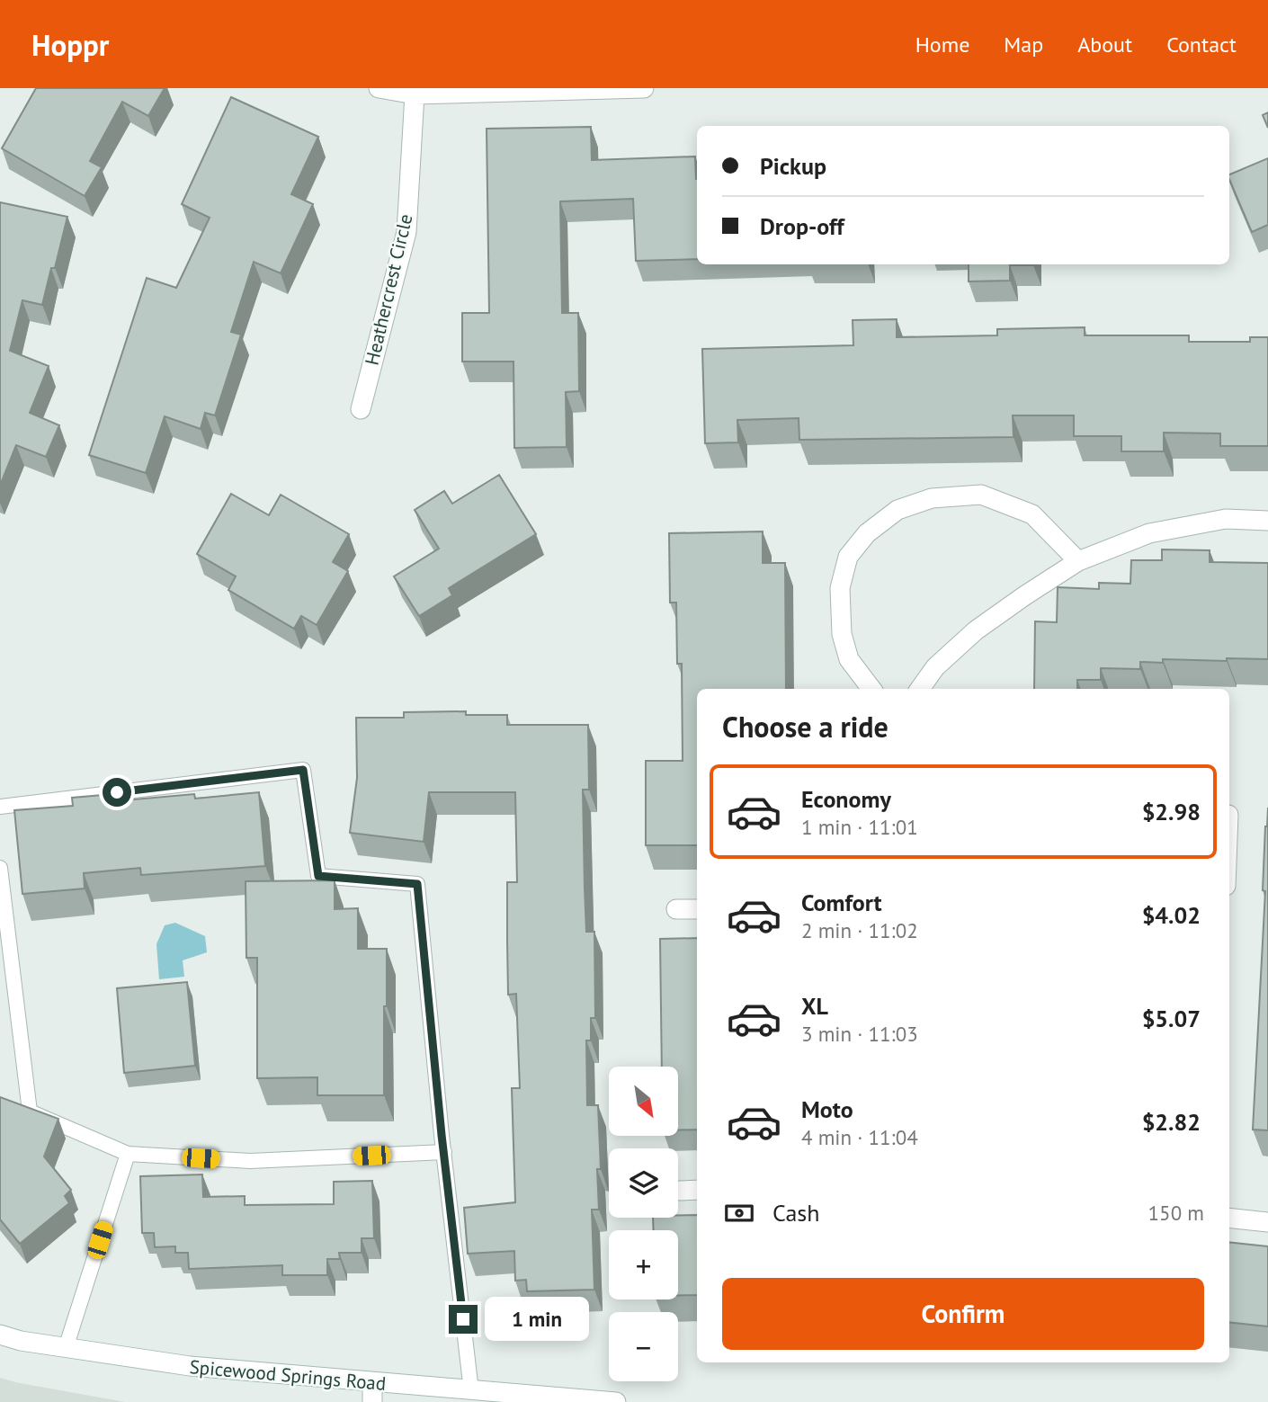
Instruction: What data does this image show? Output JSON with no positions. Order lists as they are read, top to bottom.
{
  "streets": {
    "street": ["Heathercrest Circle", "Spicewood Springs Road"]
  },
  "north": "bottom right",
  "page": {
    "header": "Hoppr",
    "nav": [
      "Home",
      "Map",
      "About",
      "Contact"
    ],
    "banner": ["Pickup", "Drop-off"],
    "heading": "Choose a ride",
    "list": [
      {
        "name": "Economy",
        "note": "1 min · 11:01",
        "value": "$2.98"
      },
      {
        "name": "Comfort",
        "note": "2 min · 11:02",
        "value": "$4.02"
      },
      {
        "name": "XL",
        "note": "3 min · 11:03",
        "value": "$5.07"
      },
      {
        "name": "Moto",
        "note": "4 min · 11:04",
        "value": "$2.82"
      }
    ],
    "map_buttons": ["+", "−"],
    "pay": ["Cash", "150 m"],
    "buttons": "Confirm",
    "bubble": "1 min"
  }
}
